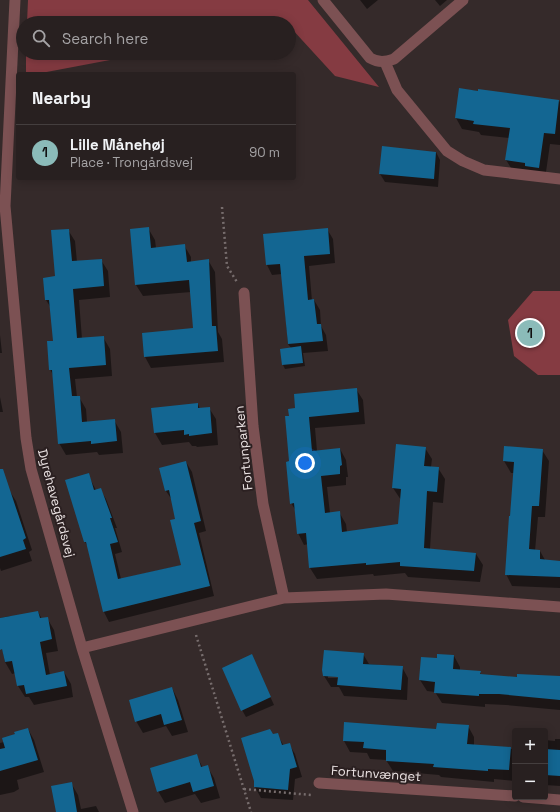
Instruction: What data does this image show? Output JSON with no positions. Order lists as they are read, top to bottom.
{
  "streets": {
    "street": ["Fortunparken", "Dyrehavegårdsvej", "Fortunvænget"]
  },
  "page": {
    "search": "Search here",
    "heading": "Nearby",
    "list": [
      {
        "mark": "1",
        "name": "Lille Månehøj",
        "note": "Place · Trongårdsvej",
        "value": "90 m"
      }
    ],
    "pins": "1",
    "map_buttons": ["+", "−"]
  }
}
